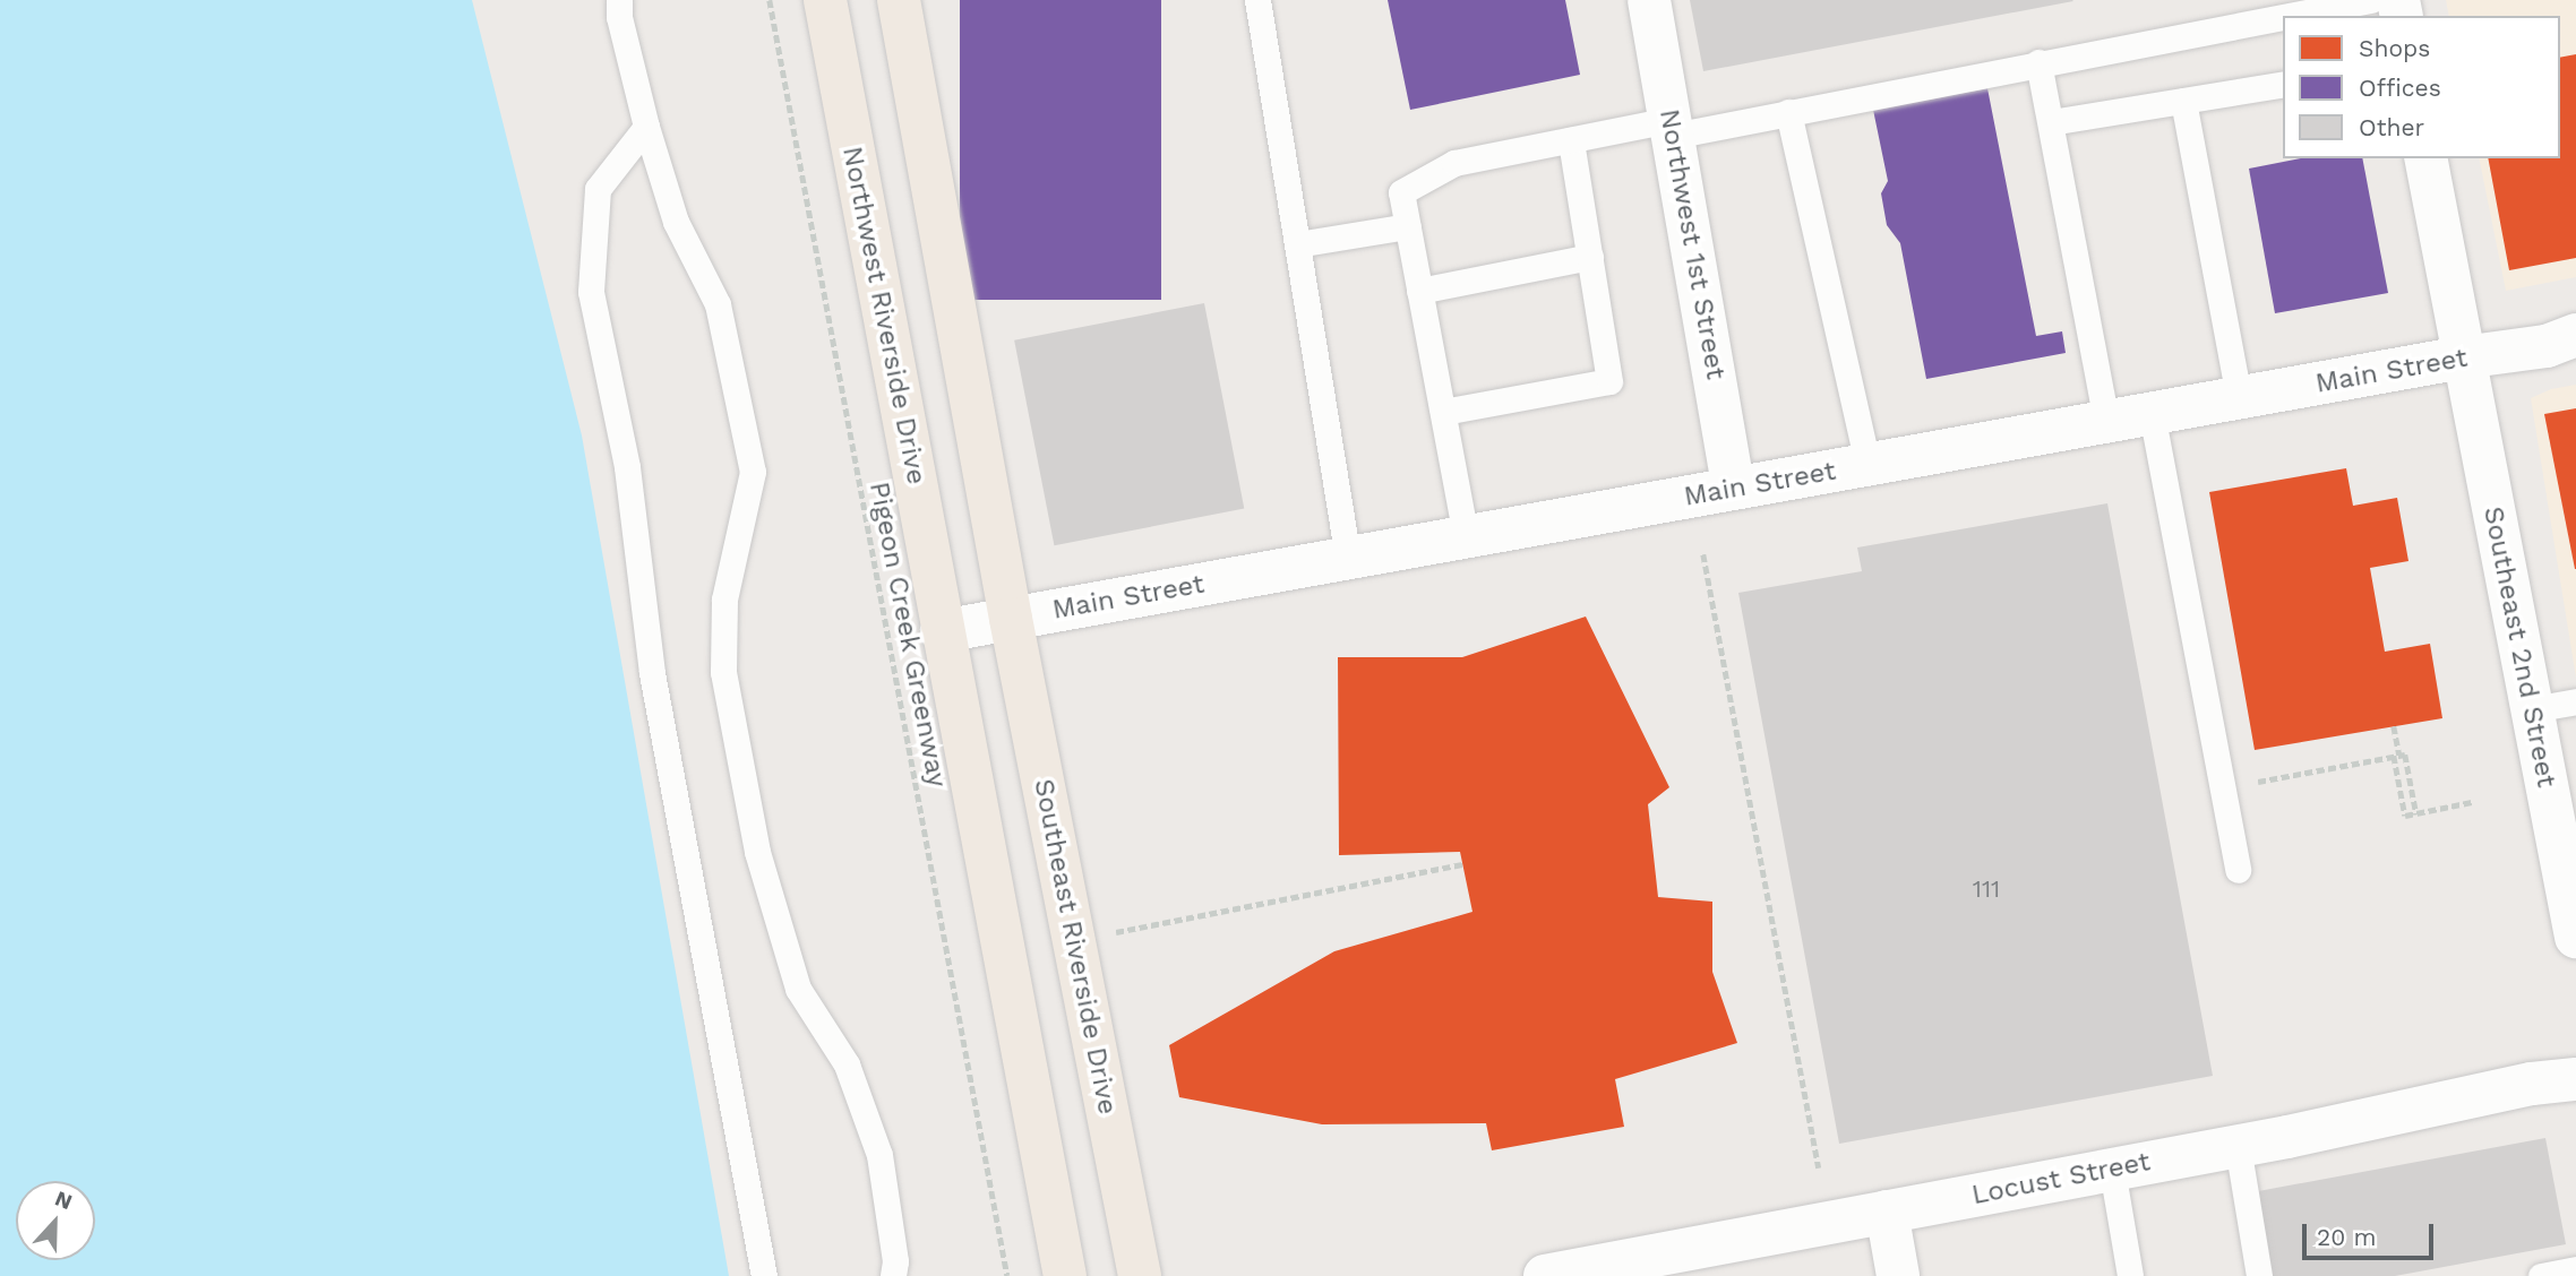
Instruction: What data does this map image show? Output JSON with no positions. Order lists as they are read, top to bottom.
{
  "streets": {
    "highway": ["Northwest Riverside Drive", "Southeast Riverside Drive"],
    "street": [
      "Northwest 1st Street",
      "Main Street",
      "Southeast 2nd Street",
      "Locust Street"
    ],
    "path": ["Pigeon Creek Greenway"]
  },
  "crossings": [
    ["Northwest 1st Street", "Main Street"],
    ["Northwest Riverside Drive", "Main Street"],
    ["Main Street", "Southeast 2nd Street"],
    ["Main Street", "Southeast Riverside Drive"]
  ],
  "house_numbers": ["111"],
  "legend": ["Shops", "Offices", "Other"],
  "scale_bar": "20 m",
  "north": "top"
}
